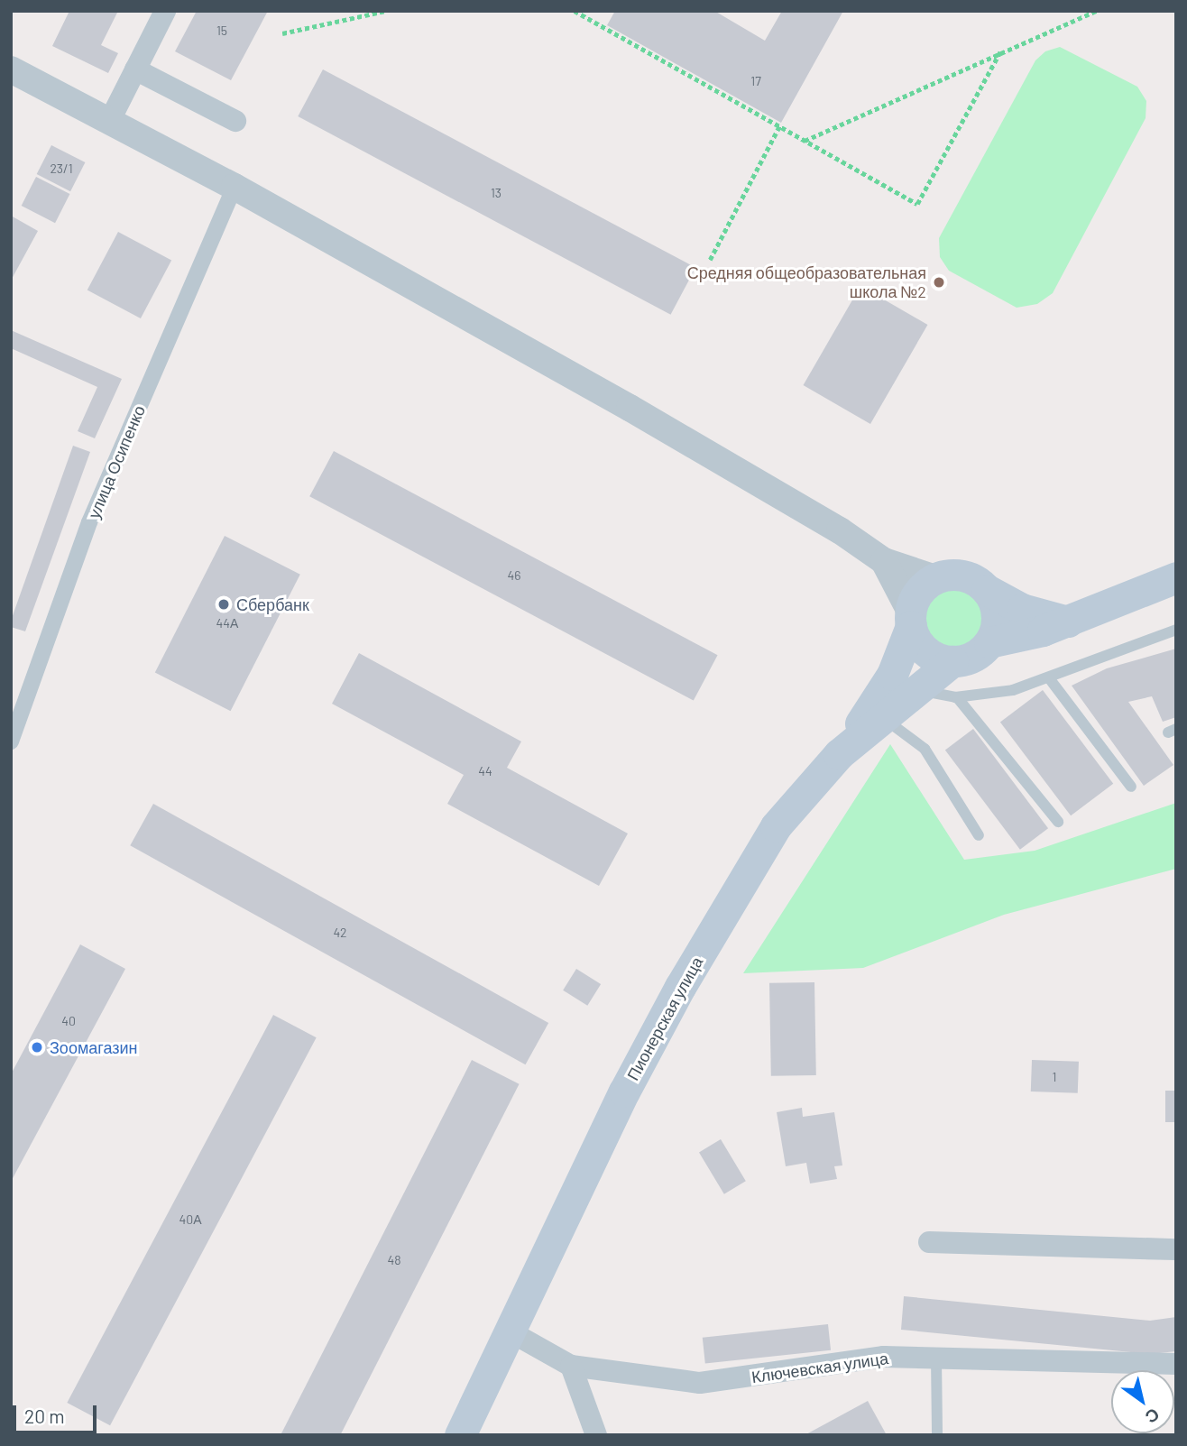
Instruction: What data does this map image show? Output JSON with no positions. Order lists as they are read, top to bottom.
{
  "streets": {
    "main road": ["Пионерская улица"],
    "street": ["улица Осипенко", "Ключевская улица"]
  },
  "crossings": [
    ["Пионерская улица", "Ключевская улица"]
  ],
  "places": ["Средняя общеобразовательная школа №2", "Сбербанк", "Зоомагазин"],
  "house_numbers": [
    "15",
    "17",
    "23/1",
    "13",
    "46",
    "44А",
    "44",
    "42",
    "40",
    "1",
    "40А",
    "48"
  ],
  "scale_bar": "20 m",
  "north": "bottom right"
}
